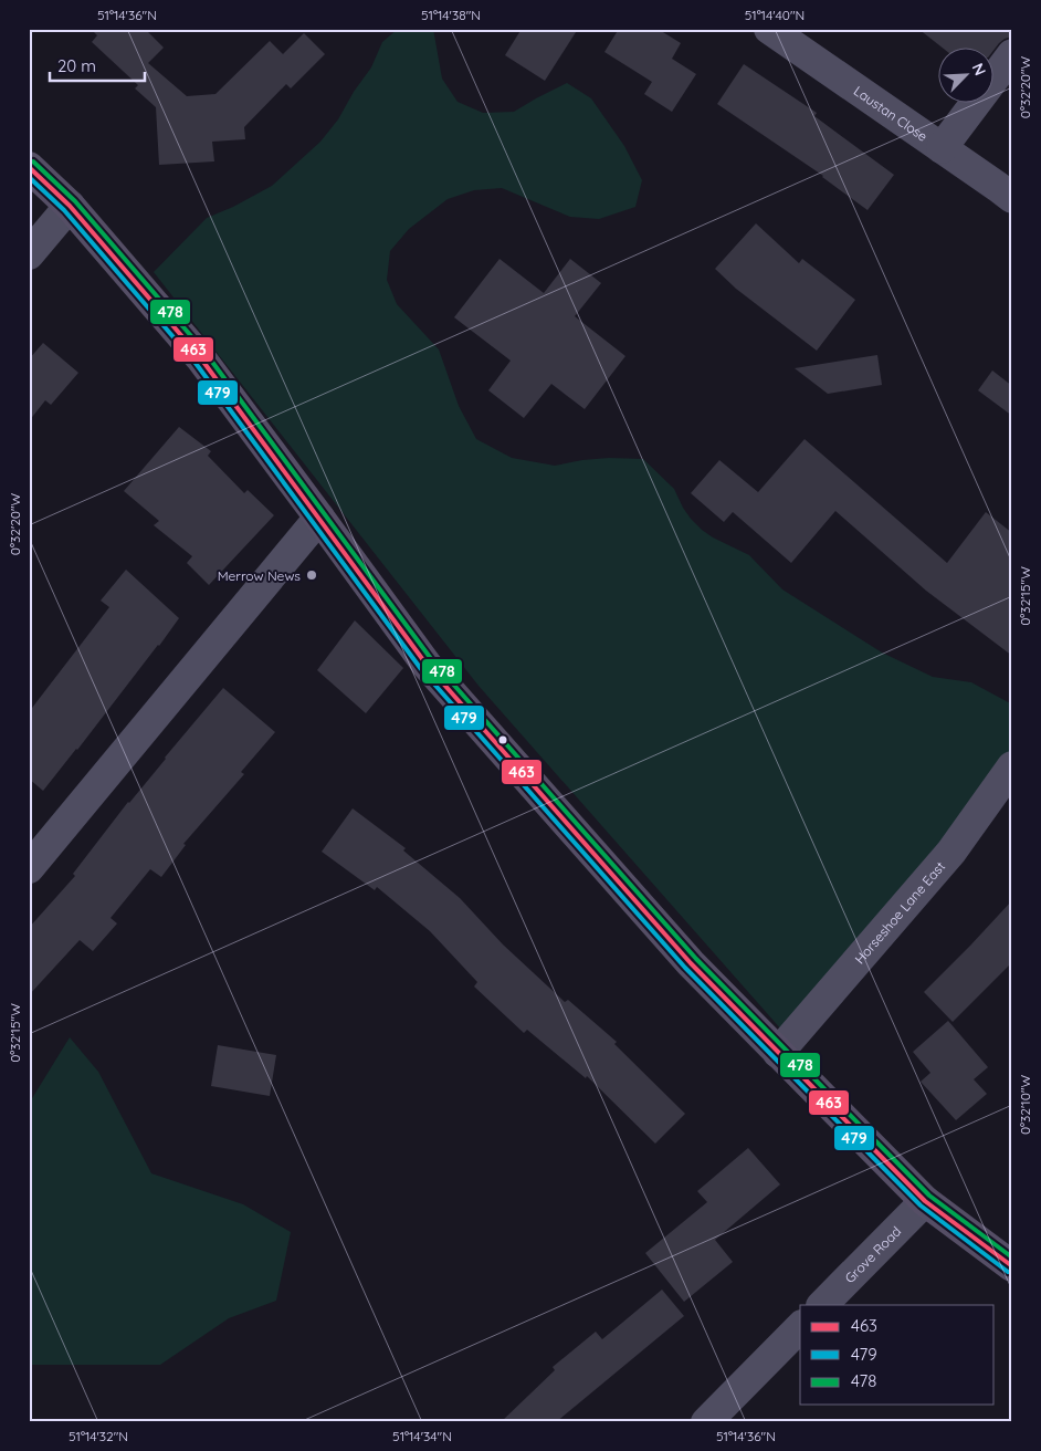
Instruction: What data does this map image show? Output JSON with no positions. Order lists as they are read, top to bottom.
{
  "streets": {
    "street": ["Laustan Close", "Horseshoe Lane East", "Grove Road"]
  },
  "places": ["Merrow News"],
  "lines": ["transit line 478", "transit line 463", "transit line 479"],
  "legend": ["463", "479", "478"],
  "scale_bar": "20 m",
  "north": "top right",
  "coordinates": [
    "51°14'36\"N",
    "51°14'38\"N",
    "51°14'40\"N",
    "0°32'20\"W",
    "0°32'15\"W",
    "0°32'10\"W",
    "51°14'32\"N",
    "51°14'34\"N"
  ]
}
